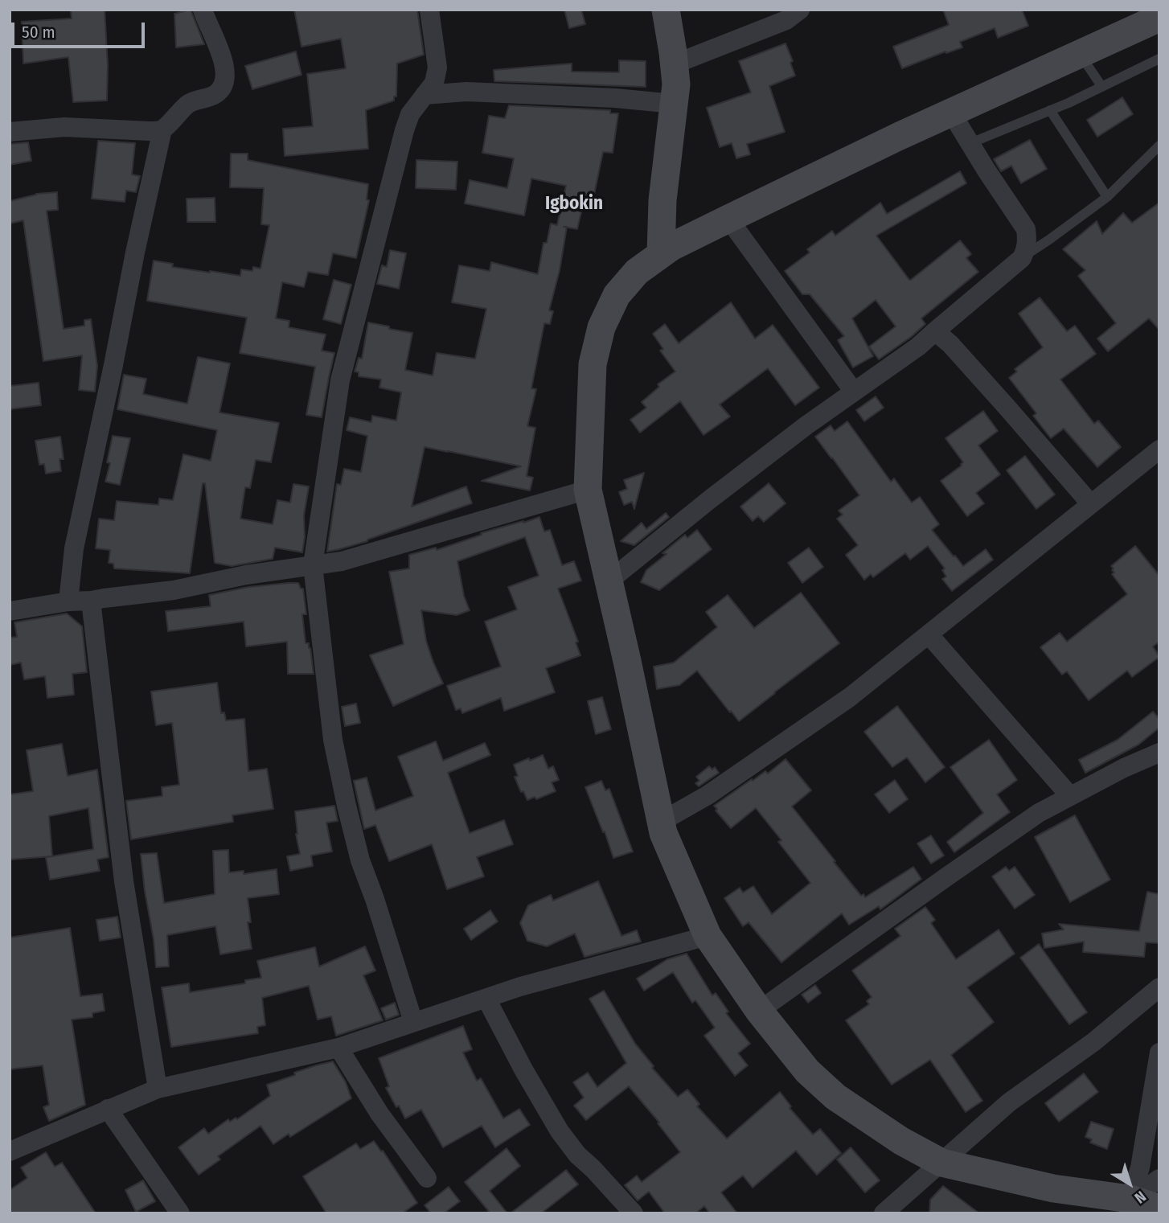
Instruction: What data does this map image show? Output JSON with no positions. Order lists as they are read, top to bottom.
{
  "districts": ["Igbokin"],
  "scale_bar": "50 m",
  "north": "bottom right"
}
